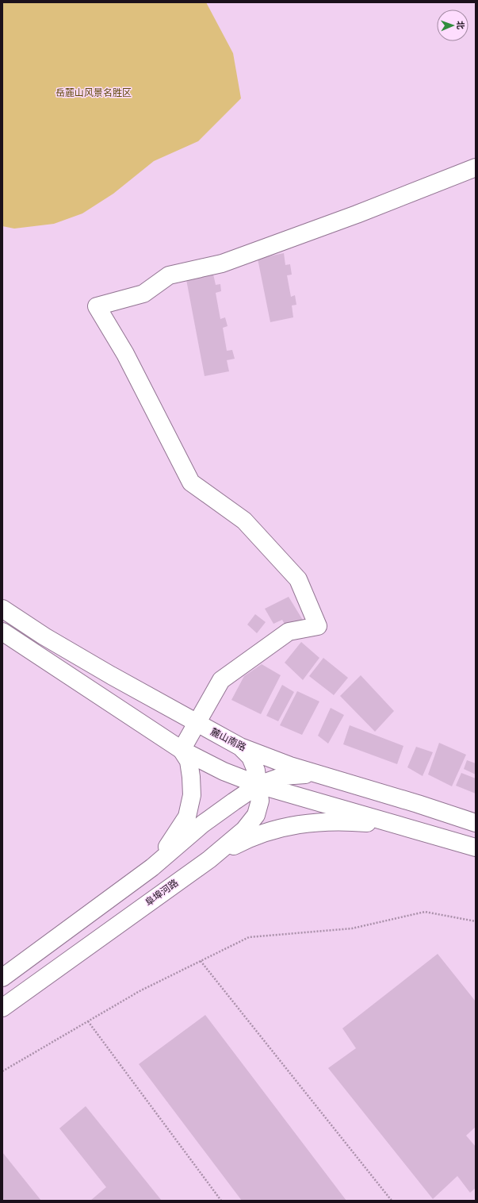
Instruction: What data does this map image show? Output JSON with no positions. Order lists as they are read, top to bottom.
{
  "streets": {
    "main road": ["麓山南路", "阜埠河路"]
  },
  "crossings": [
    ["麓山南路", "阜埠河路"]
  ],
  "parks": ["岳麓山风景名胜区"],
  "north": "right"
}
